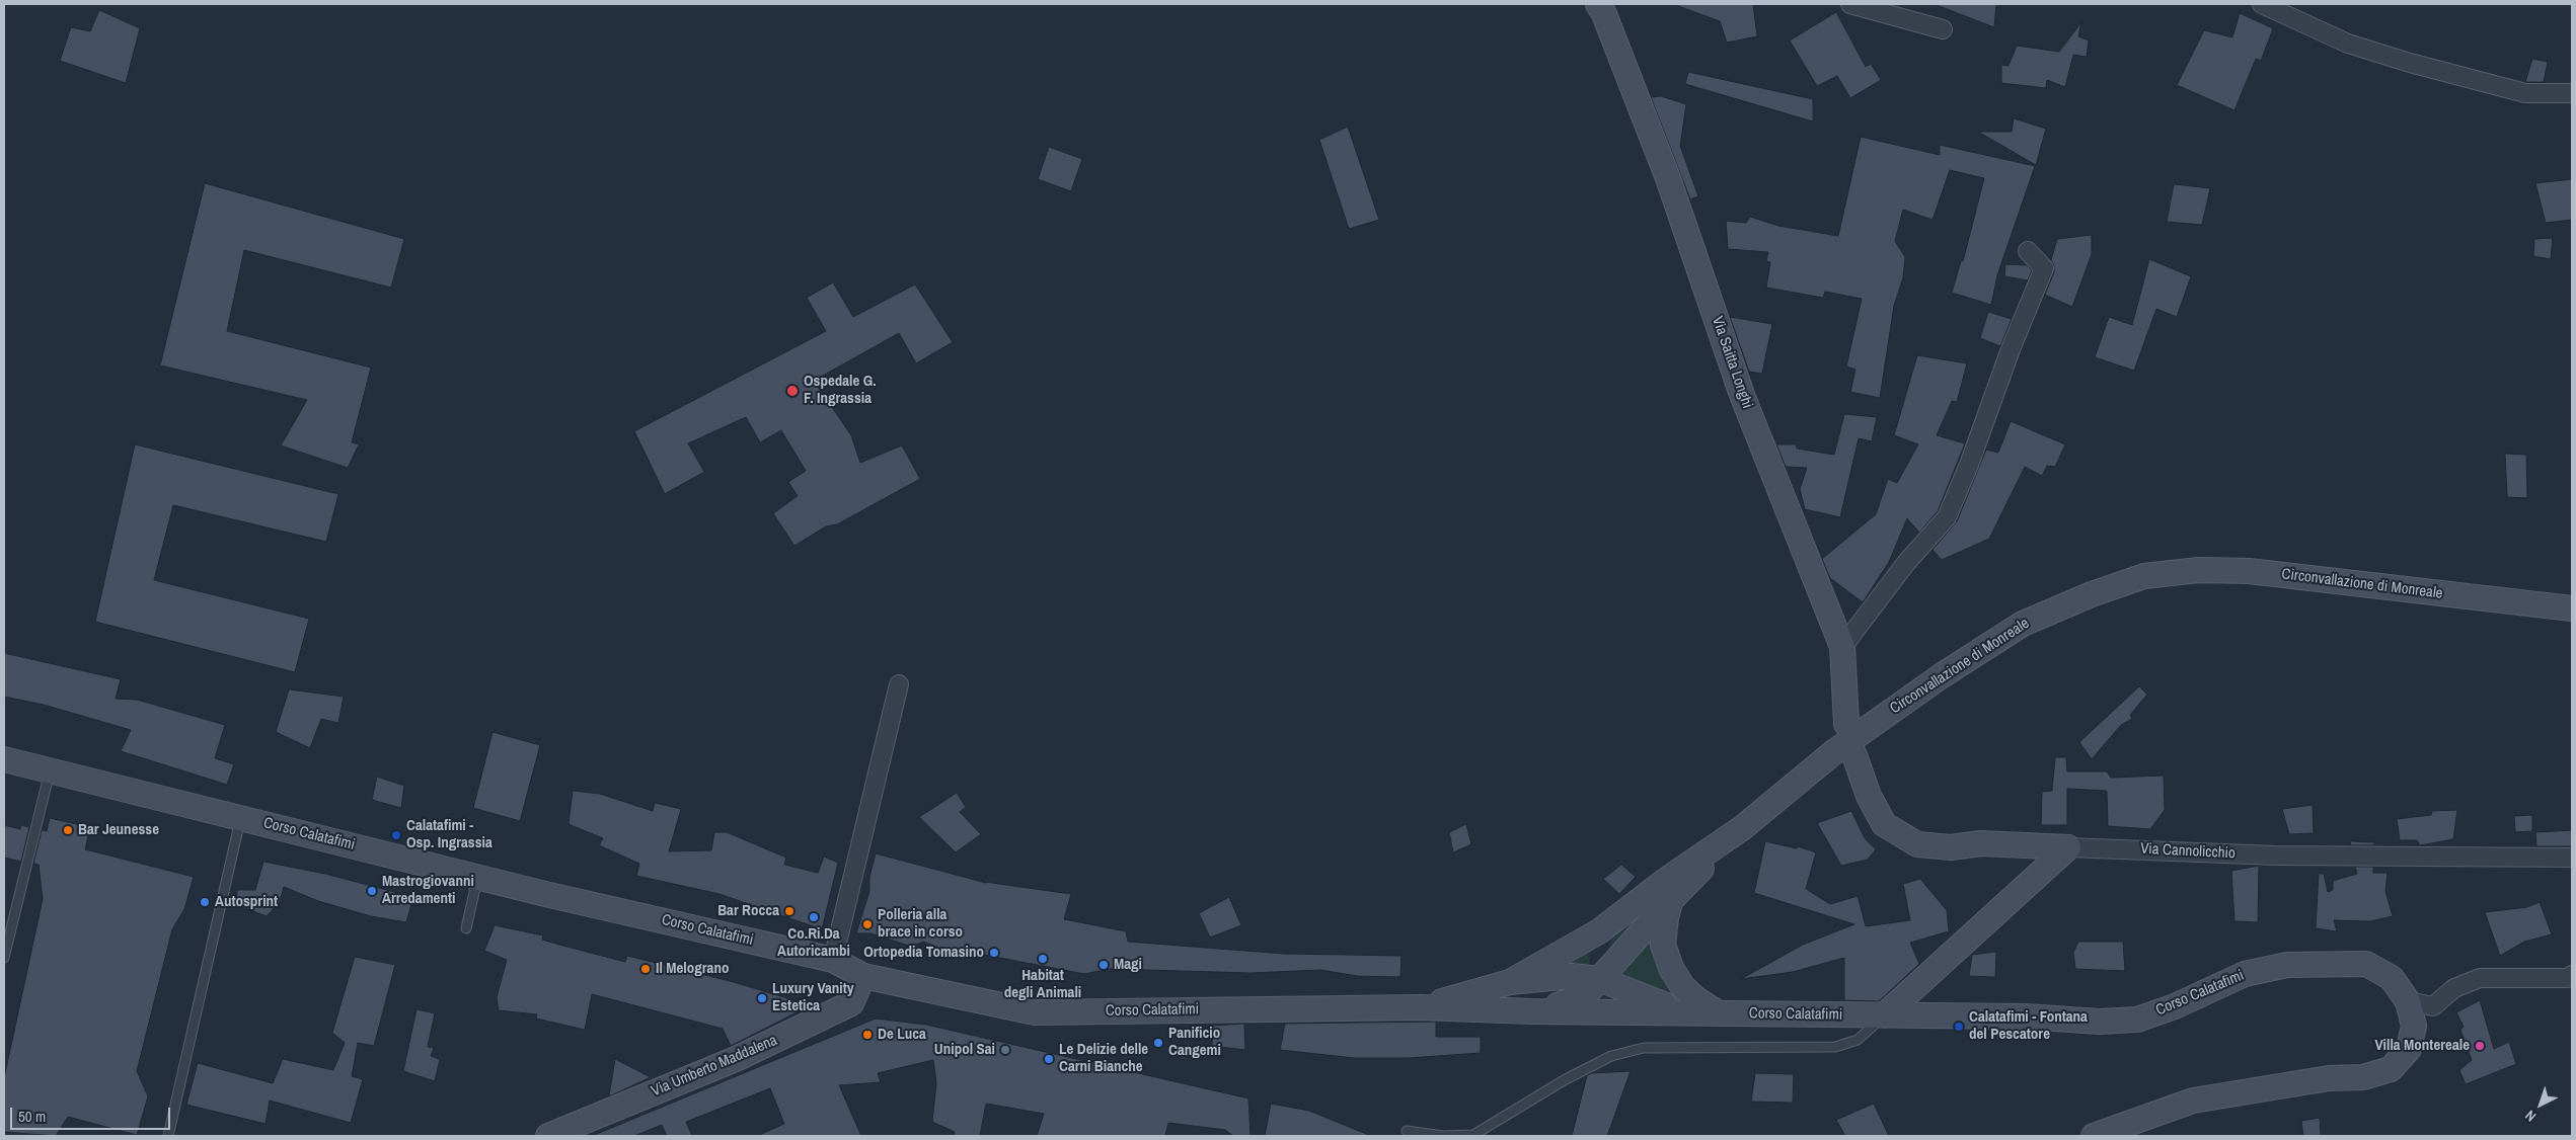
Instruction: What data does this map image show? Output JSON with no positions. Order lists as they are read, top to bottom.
{
  "streets": {
    "street": [
      "Via Saitta Longhi",
      "Circonvallazione di Monreale",
      "Corso Calatafimi",
      "Via Cannolicchio",
      "Via Umberto Maddalena"
    ]
  },
  "crossings": [
    ["Corso Calatafimi", "Via Umberto Maddalena"]
  ],
  "places": [
    "Ospedale G. F. Ingrassia",
    "Bar Jeunesse",
    "Calatafimi - Osp. Ingrassia",
    "Mastrogiovanni Arredamenti",
    "Autosprint",
    "Bar Rocca",
    "Co.Ri.Da Autoricambi",
    "Polleria alla brace in corso",
    "Ortopedia Tomasino",
    "Habitat degli Animali",
    "Magi",
    "Il Melograno",
    "Luxury Vanity Estetica",
    "Calatafimi - Fontana del Pescatore",
    "De Luca",
    "Panificio Cangemi",
    "Villa Montereale",
    "Unipol Sai",
    "Le Delizie delle Carni Bianche"
  ],
  "scale_bar": "50 m",
  "north": "bottom left"
}
